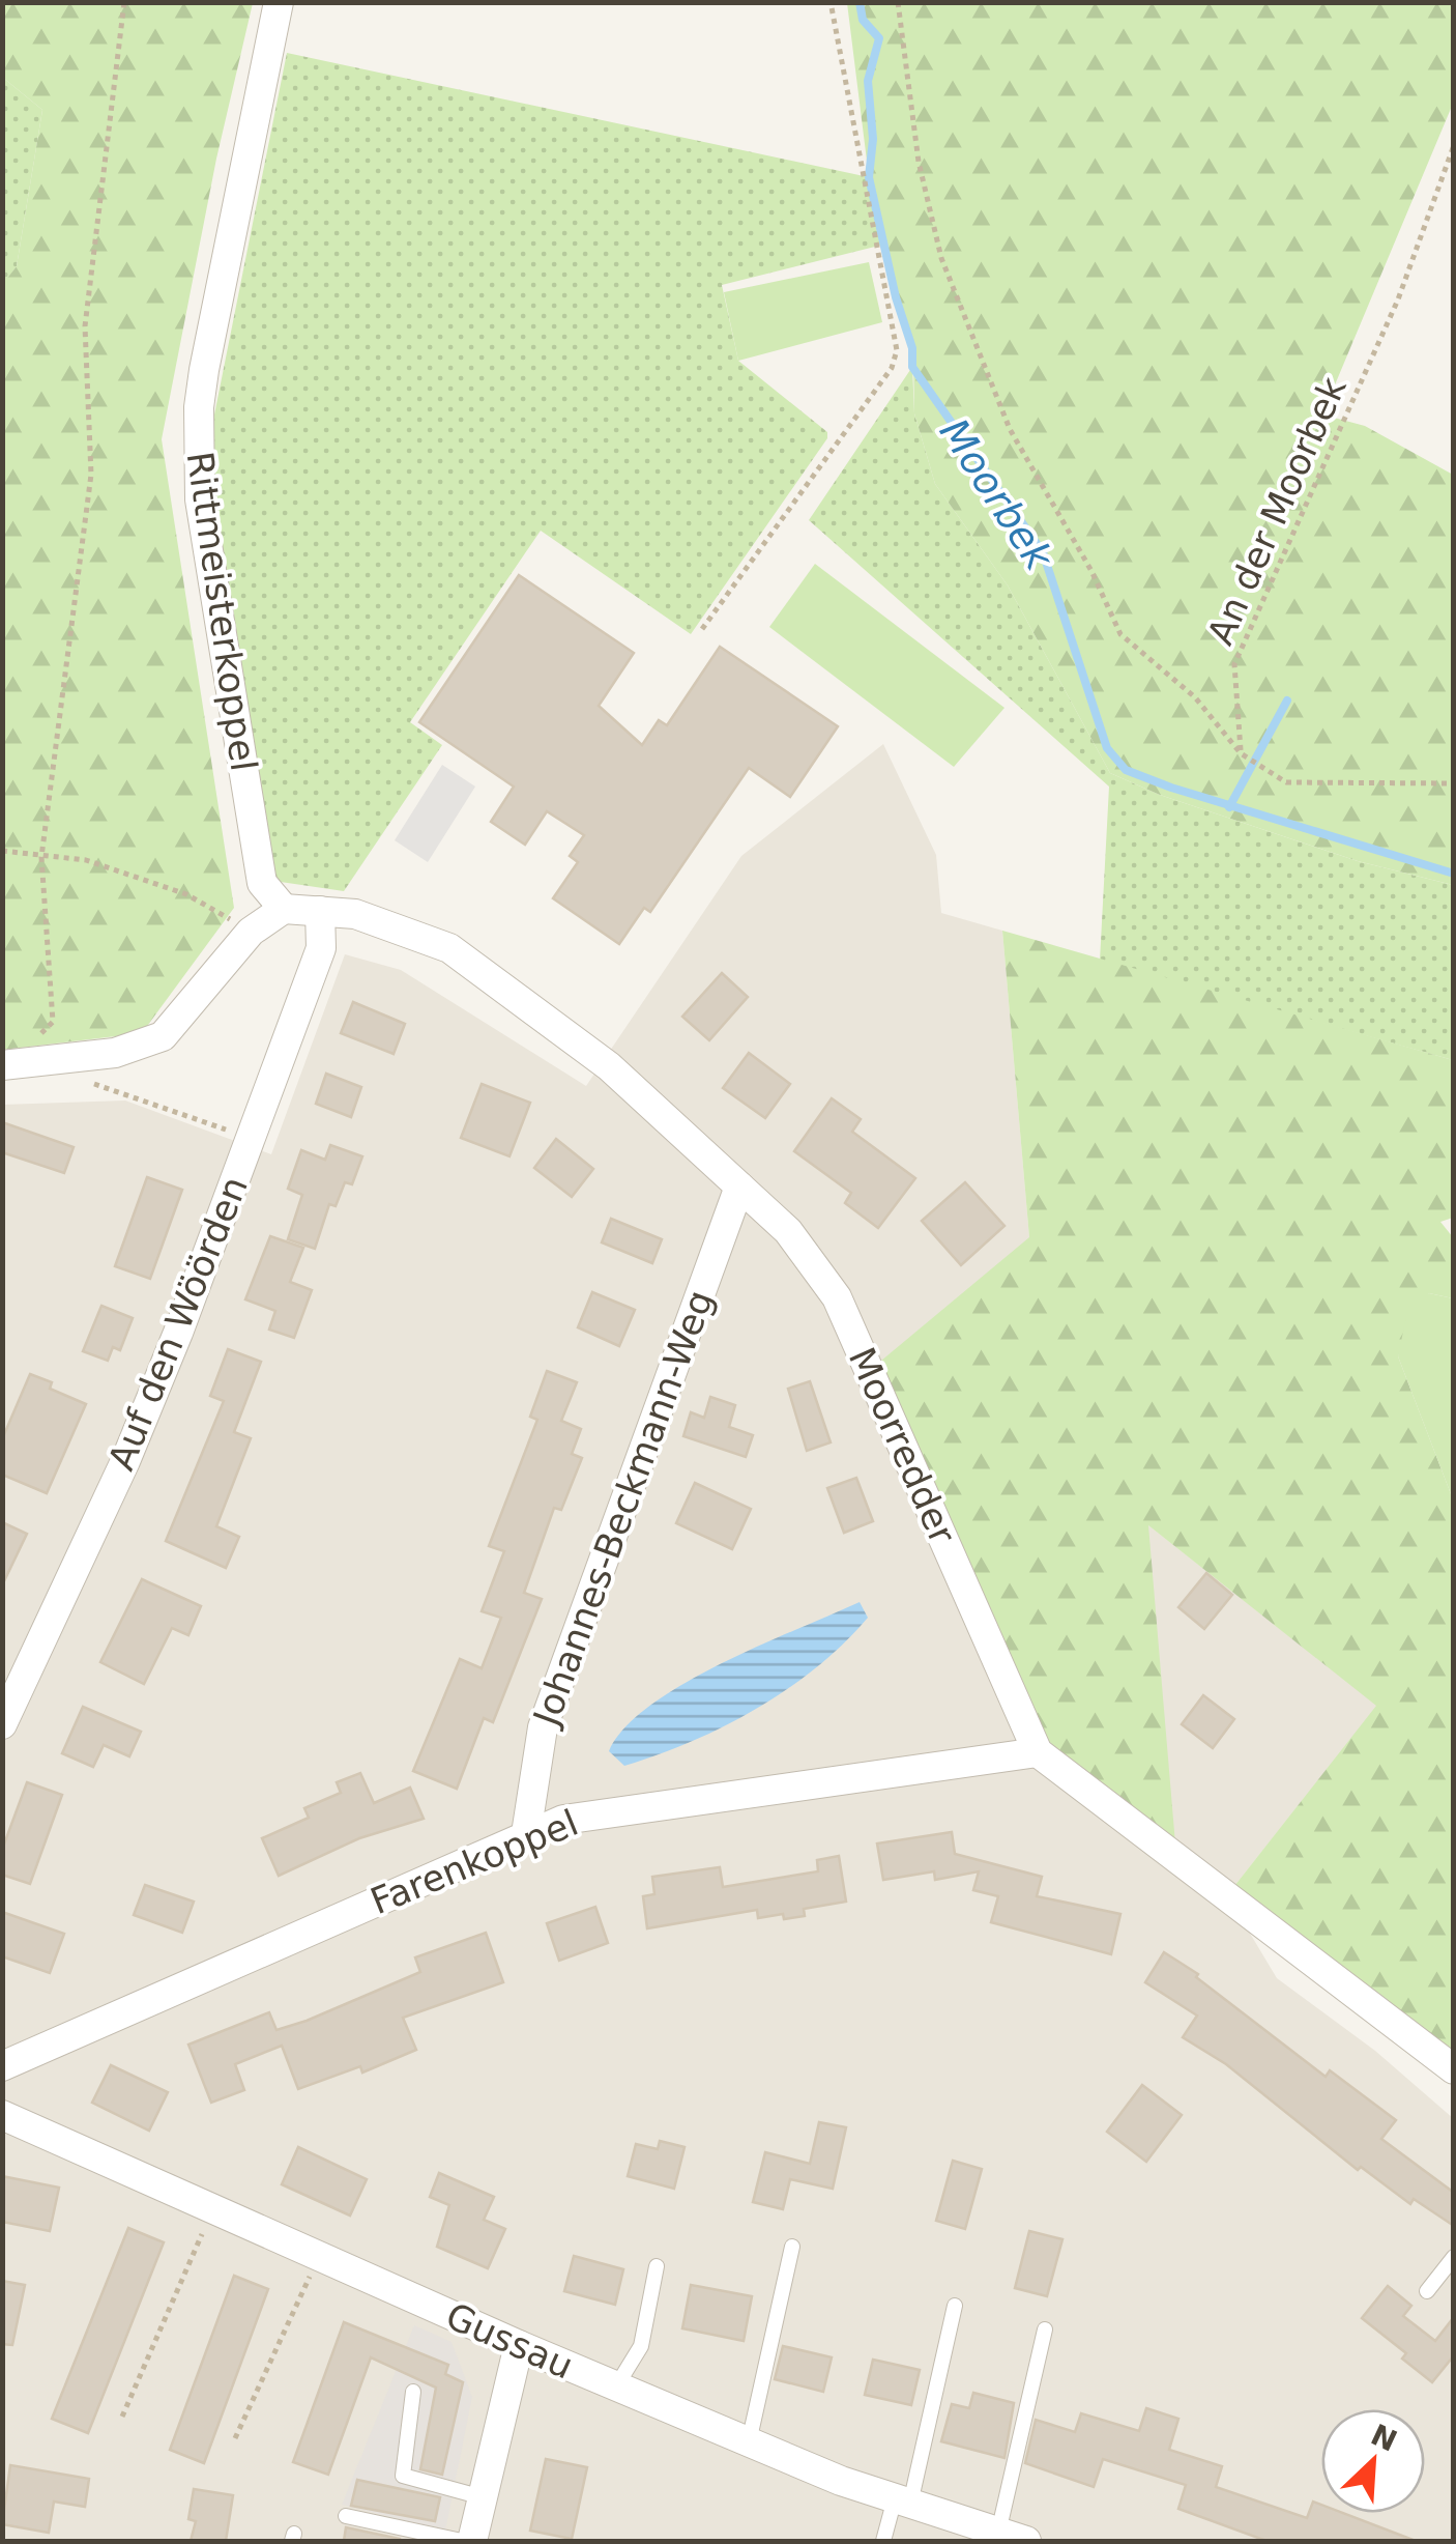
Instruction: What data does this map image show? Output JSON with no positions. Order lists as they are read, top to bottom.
{
  "streets": {
    "street": [
      "Rittmeisterkoppel",
      "Auf den Wöörden",
      "Moorredder",
      "Johannes-Beckmann-Weg",
      "Farenkoppel",
      "Gussau"
    ],
    "path": ["An der Moorbek"]
  },
  "crossings": [
    ["Rittmeisterkoppel", "Moorredder"],
    ["Auf den Wöörden", "Moorredder"],
    ["Moorredder", "Johannes-Beckmann-Weg"],
    ["Moorredder", "Farenkoppel"],
    ["Johannes-Beckmann-Weg", "Farenkoppel"]
  ],
  "water": ["Moorbek"],
  "north": "top right"
}
